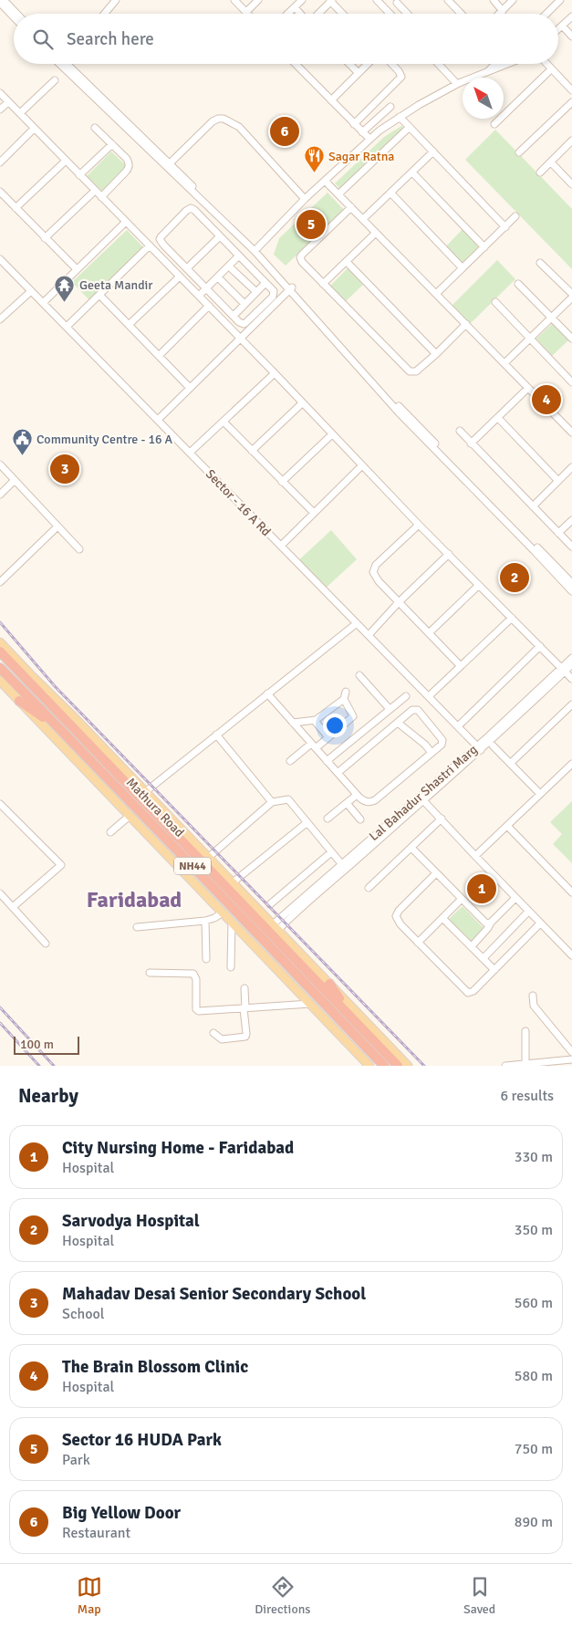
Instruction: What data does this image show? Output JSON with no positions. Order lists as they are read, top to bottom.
{
  "streets": {
    "highway": ["Mathura Road", "NH44"],
    "street": ["Sector - 16 A Rd"]
  },
  "crossings": [
    ["Mathura Road", "NH44"]
  ],
  "districts": ["Faridabad"],
  "places": {
    "restaurant": ["Sagar Ratna"],
    "temple": ["Geeta Mandir"],
    "public building": ["Community Centre - 16 A"]
  },
  "scale_bar": "100 m",
  "north": "top left",
  "page": {
    "search": "Search here",
    "pins": [
      "6",
      "5",
      "4",
      "3",
      "2",
      "1"
    ],
    "scale": "100 m",
    "heading": ["Nearby", "6 results"],
    "list": [
      {
        "mark": "1",
        "name": "City Nursing Home - Faridabad",
        "note": "Hospital",
        "value": "330 m"
      },
      {
        "mark": "2",
        "name": "Sarvodya Hospital",
        "note": "Hospital",
        "value": "350 m"
      },
      {
        "mark": "3",
        "name": "Mahadav Desai Senior Secondary School",
        "note": "School",
        "value": "560 m"
      },
      {
        "mark": "4",
        "name": "The Brain Blossom Clinic",
        "note": "Hospital",
        "value": "580 m"
      },
      {
        "mark": "5",
        "name": "Sector 16 HUDA Park",
        "note": "Park",
        "value": "750 m"
      },
      {
        "mark": "6",
        "name": "Big Yellow Door",
        "note": "Restaurant",
        "value": "890 m"
      }
    ],
    "nav": ["Map", "Directions", "Saved"]
  }
}
